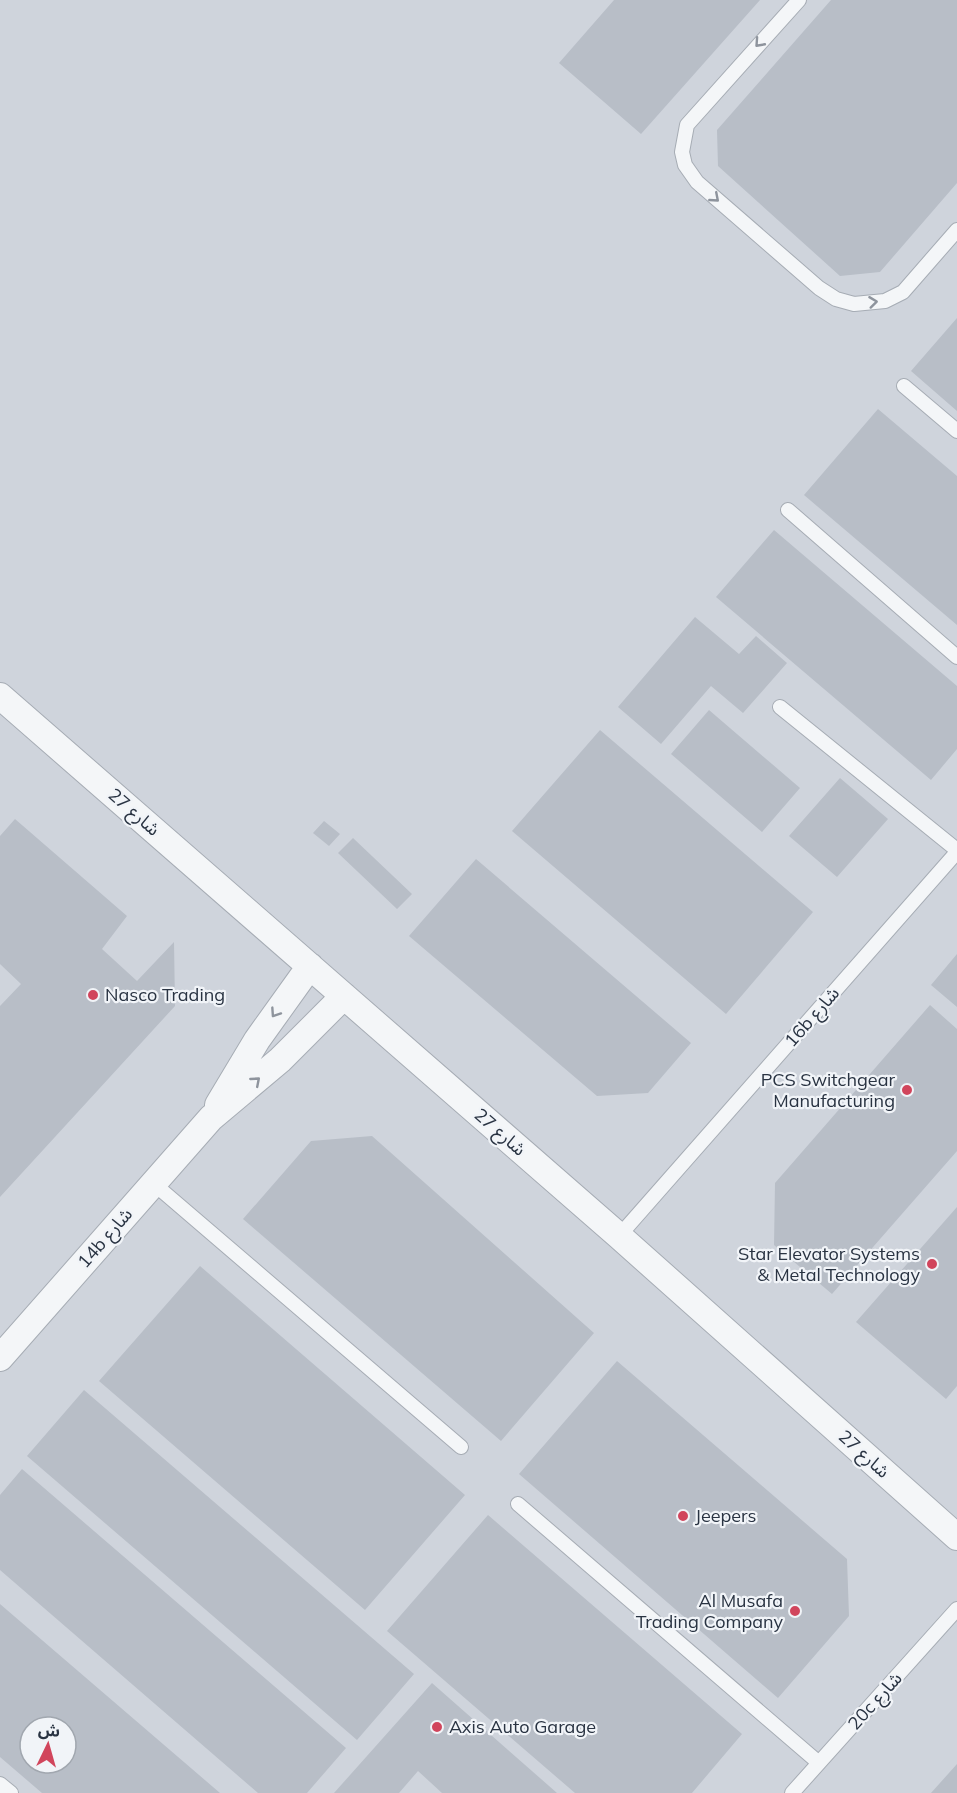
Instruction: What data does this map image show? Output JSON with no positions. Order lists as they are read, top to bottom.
{
  "streets": {
    "street": ["شارع 27", "14b شارع"],
    "lane": ["16b شارع", "20c شارع"]
  },
  "crossings": [
    ["شارع 27", "16b شارع"],
    ["شارع 27", "14b شارع"]
  ],
  "places": [
    "Nasco Trading",
    "PCS Switchgear Manufacturing",
    "Star Elevator Systems & Metal Technology",
    "Jeepers",
    "Al Musafa Trading Company",
    "Axis Auto Garage"
  ],
  "north": "top"
}
